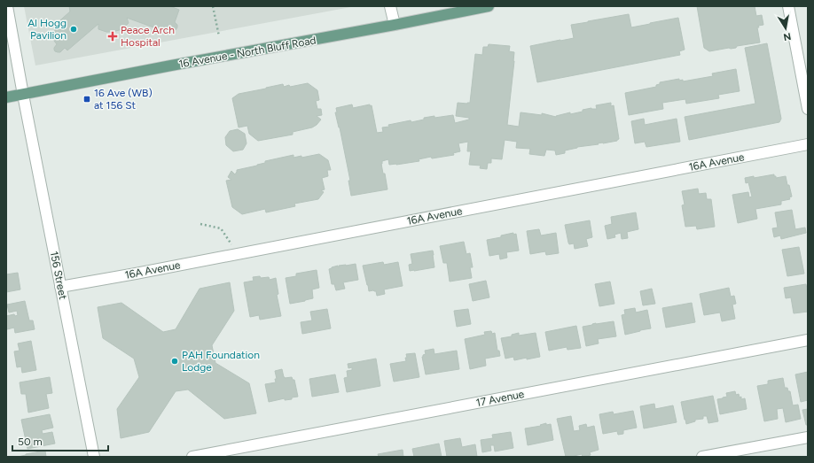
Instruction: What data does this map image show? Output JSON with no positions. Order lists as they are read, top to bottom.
{
  "streets": {
    "main road": ["16 Avenue - North Bluff Road"],
    "street": ["16A Avenue", "156 Street", "17 Avenue"]
  },
  "crossings": [
    ["16 Avenue - North Bluff Road", "156 Street"],
    ["16A Avenue", "156 Street"]
  ],
  "places": {
    "other": ["Al Hogg Pavilion", "PAH Foundation Lodge"],
    "health": ["Peace Arch Hospital"],
    "transit": ["16 Ave (WB) at 156 St"]
  },
  "scale_bar": "50 m",
  "north": "bottom"
}
